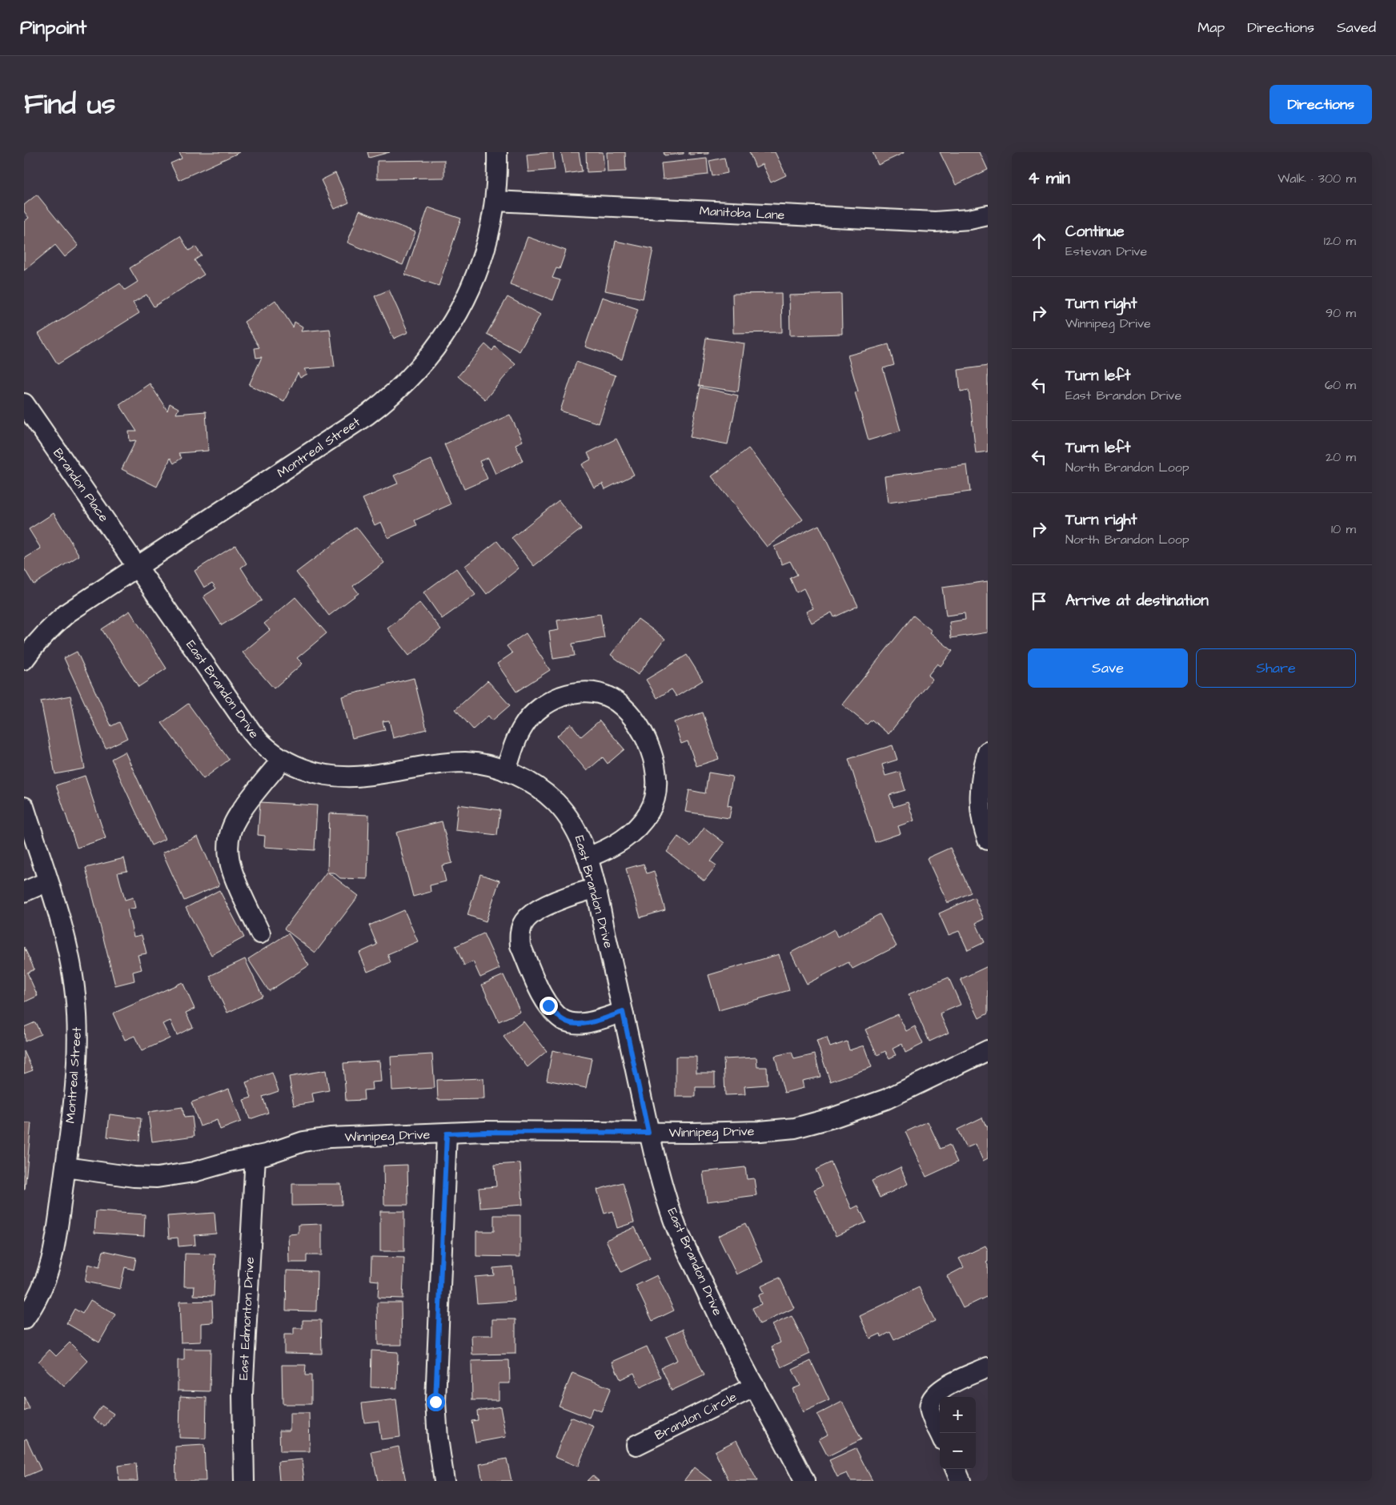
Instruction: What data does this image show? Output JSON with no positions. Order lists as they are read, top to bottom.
{
  "streets": {
    "street": [
      "Manitoba Lane",
      "Montreal Street",
      "Brandon Place",
      "East Brandon Drive",
      "Winnipeg Drive",
      "East Edmonton Drive",
      "Brandon Circle"
    ]
  },
  "crossings": [
    ["Manitoba Lane", "Montreal Street"],
    ["Montreal Street", "Brandon Place"],
    ["Montreal Street", "East Brandon Drive"],
    ["Montreal Street", "Winnipeg Drive"],
    ["Brandon Place", "East Brandon Drive"],
    ["East Brandon Drive", "Winnipeg Drive"],
    ["East Brandon Drive", "Brandon Circle"],
    ["Winnipeg Drive", "East Edmonton Drive"]
  ],
  "page": {
    "header": "Pinpoint",
    "nav": ["Map", "Directions", "Saved"],
    "title": "Find us",
    "buttons": [
      "Directions",
      ["Save", "Share"]
    ],
    "heading": ["4 min", "Walk · 300 m"],
    "list": [
      ["Continue", "Estevan Drive", "120 m"],
      ["Turn right", "Winnipeg Drive", "90 m"],
      ["Turn left", "East Brandon Drive", "60 m"],
      ["Turn left", "North Brandon Loop", "20 m"],
      ["Turn right", "North Brandon Loop", "10 m"],
      "Arrive at destination"
    ],
    "map_buttons": ["+", "−"]
  }
}
